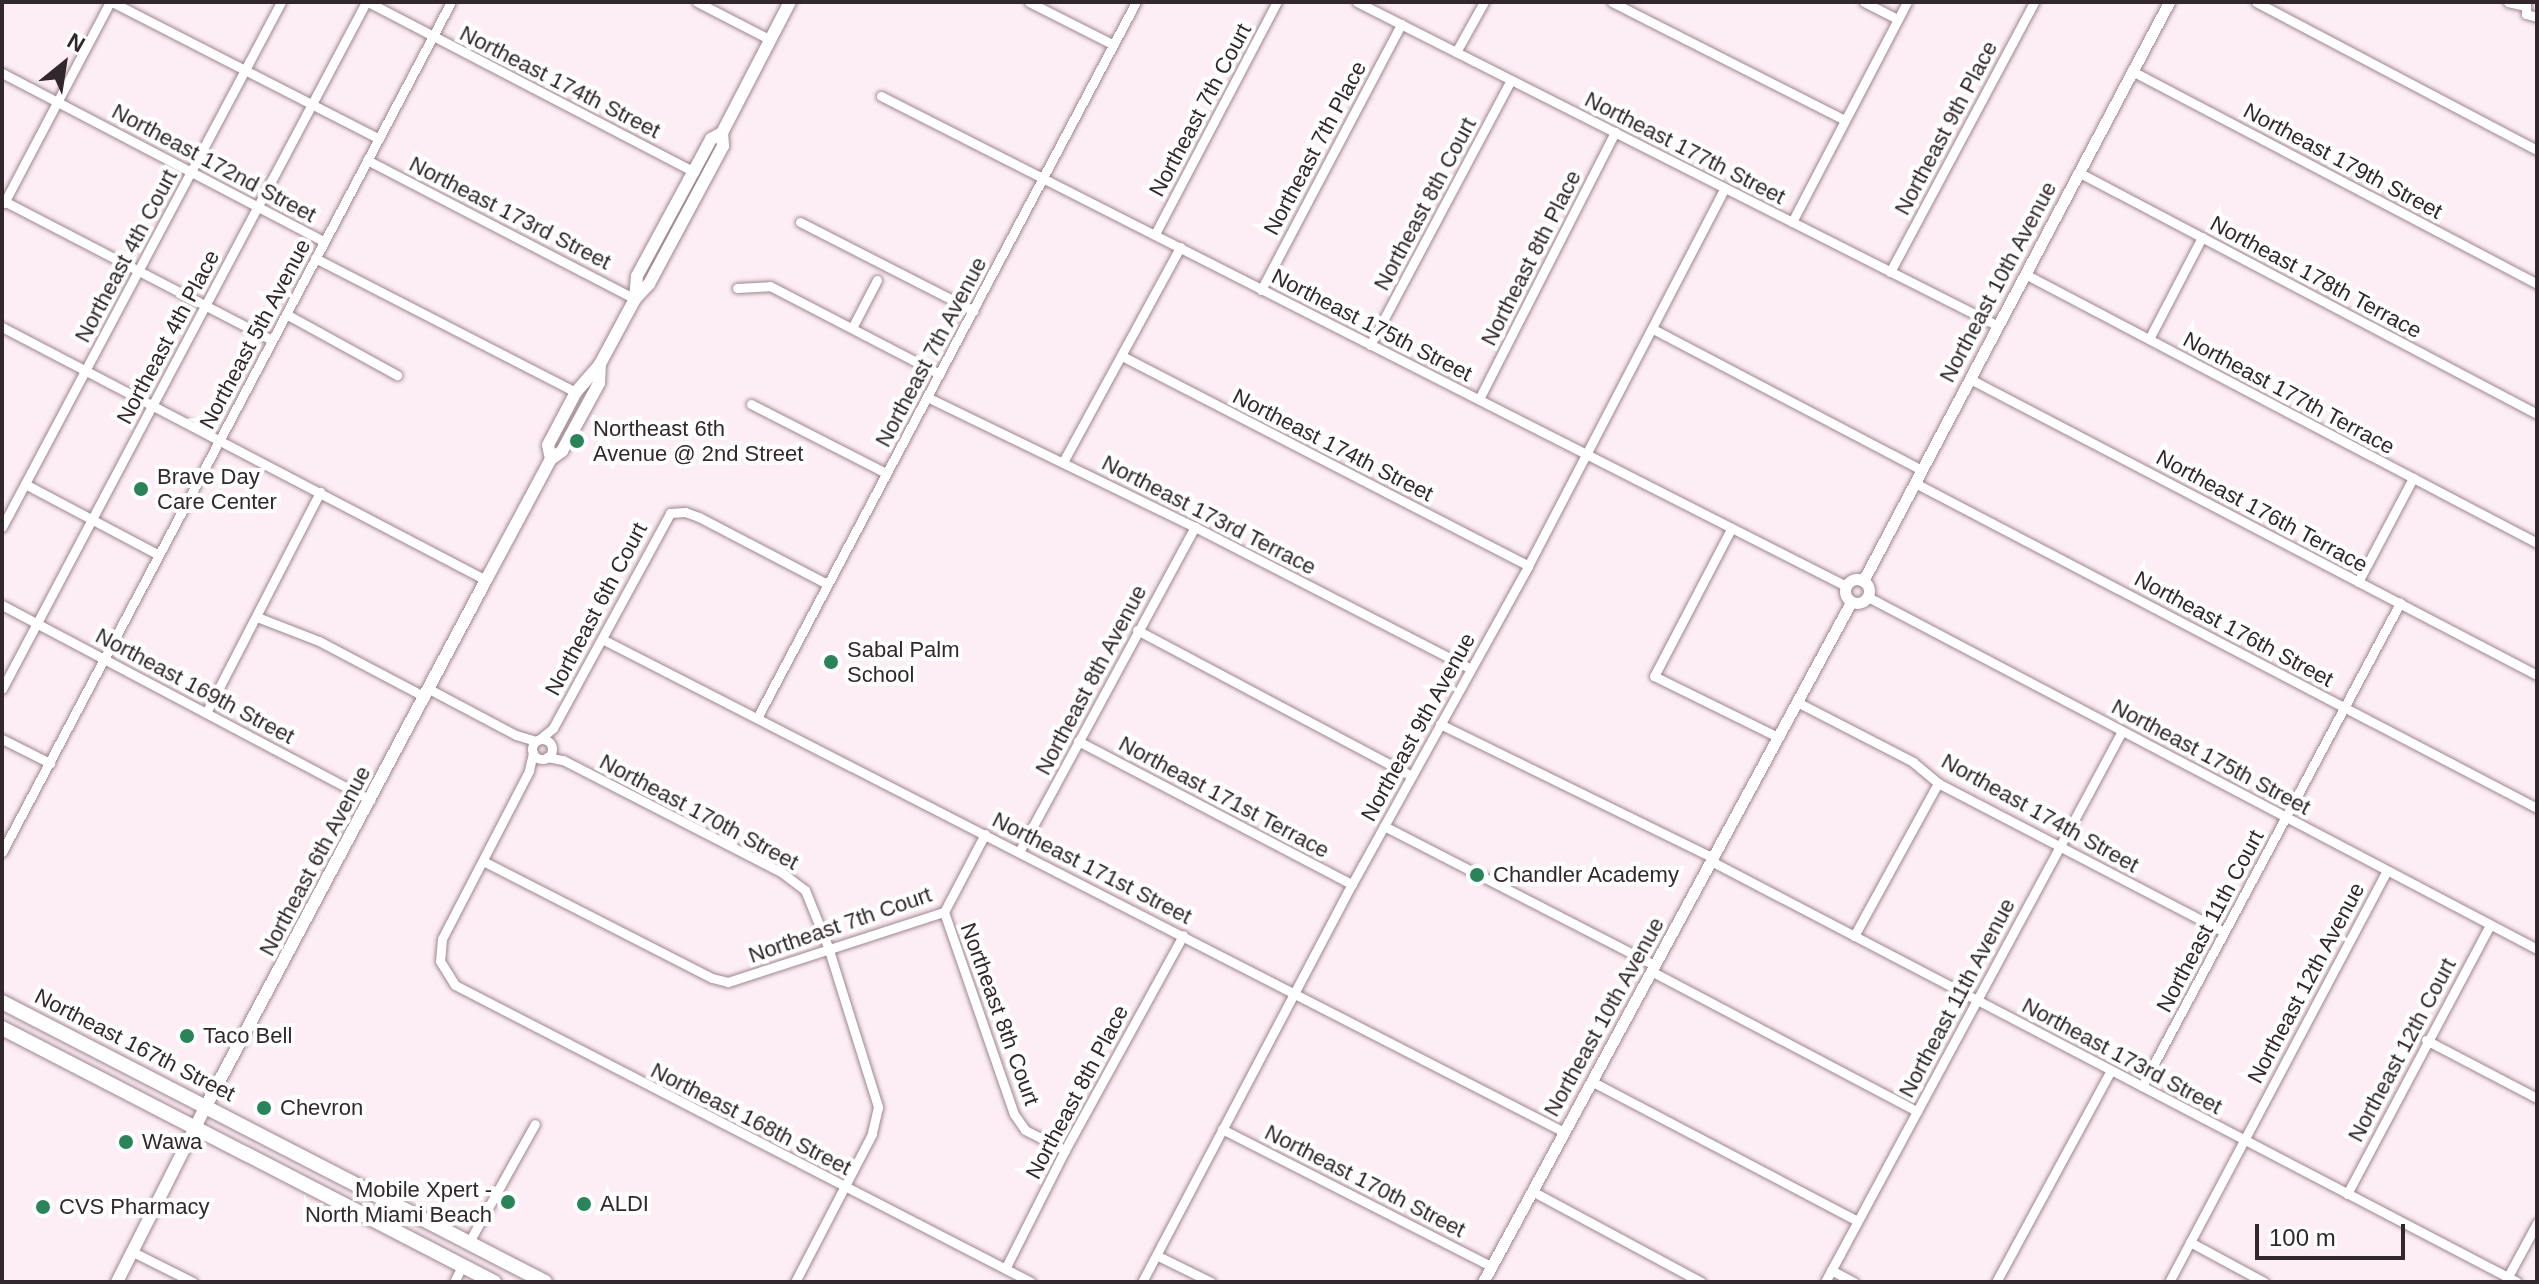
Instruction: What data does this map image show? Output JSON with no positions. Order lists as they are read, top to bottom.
{
  "streets": {
    "main road": ["Northeast 6th Avenue", "Northeast 167th Street"],
    "street": [
      "Northeast 174th Street",
      "Northeast 7th Court",
      "Northeast 9th Place",
      "Northeast 7th Place",
      "Northeast 177th Street",
      "Northeast 179th Street",
      "Northeast 172nd Street",
      "Northeast 8th Court",
      "Northeast 173rd Street",
      "Northeast 4th Court",
      "Northeast 8th Place",
      "Northeast 178th Terrace",
      "Northeast 10th Avenue",
      "Northeast 175th Street",
      "Northeast 5th Avenue",
      "Northeast 4th Place",
      "Northeast 7th Avenue",
      "Northeast 177th Terrace",
      "Northeast 176th Terrace",
      "Northeast 173rd Terrace",
      "Northeast 6th Court",
      "Northeast 176th Street",
      "Northeast 8th Avenue",
      "Northeast 169th Street",
      "Northeast 9th Avenue",
      "Northeast 171st Terrace",
      "Northeast 170th Street",
      "Northeast 171st Street",
      "Northeast 11th Court",
      "Northeast 12th Avenue",
      "Northeast 11th Avenue",
      "Northeast 12th Court",
      "Northeast 168th Street"
    ]
  },
  "crossings": [
    ["Northeast 174th Street", "Northeast 10th Avenue"],
    ["Northeast 174th Street", "Northeast 5th Avenue"],
    ["Northeast 174th Street", "Northeast 4th Place"],
    ["Northeast 174th Street", "Northeast 9th Avenue"],
    ["Northeast 174th Street", "Northeast 6th Avenue"],
    ["Northeast 174th Street", "Northeast 11th Court"],
    ["Northeast 174th Street", "Northeast 11th Avenue"],
    ["Northeast 7th Court", "Northeast 8th Court"],
    ["Northeast 7th Court", "Northeast 175th Street"],
    ["Northeast 7th Court", "Northeast 170th Street"],
    ["Northeast 7th Court", "Northeast 171st Street"],
    ["Northeast 7th Court", "Northeast 168th Street"],
    ["Northeast 9th Place", "Northeast 177th Street"],
    ["Northeast 7th Place", "Northeast 177th Street"],
    ["Northeast 7th Place", "Northeast 175th Street"],
    ["Northeast 177th Street", "Northeast 8th Court"],
    ["Northeast 177th Street", "Northeast 8th Place"],
    ["Northeast 177th Street", "Northeast 10th Avenue"],
    ["Northeast 177th Street", "Northeast 9th Avenue"],
    ["Northeast 179th Street", "Northeast 10th Avenue"],
    ["Northeast 172nd Street", "Northeast 4th Court"],
    ["Northeast 172nd Street", "Northeast 5th Avenue"],
    ["Northeast 172nd Street", "Northeast 4th Place"],
    ["Northeast 172nd Street", "Northeast 6th Avenue"],
    ["Northeast 8th Court", "Northeast 8th Place"],
    ["Northeast 8th Court", "Northeast 175th Street"],
    ["Northeast 173rd Street", "Northeast 10th Avenue"],
    ["Northeast 173rd Street", "Northeast 5th Avenue"],
    ["Northeast 173rd Street", "Northeast 9th Avenue"],
    ["Northeast 173rd Street", "Northeast 6th Avenue"],
    ["Northeast 173rd Street", "Northeast 11th Court"],
    ["Northeast 173rd Street", "Northeast 12th Avenue"],
    ["Northeast 173rd Street", "Northeast 11th Avenue"],
    ["Northeast 173rd Street", "Northeast 12th Court"],
    ["Northeast 8th Place", "Northeast 175th Street"],
    ["Northeast 8th Place", "Northeast 171st Street"],
    ["Northeast 8th Place", "Northeast 168th Street"],
    ["Northeast 178th Terrace", "Northeast 10th Avenue"],
    ["Northeast 10th Avenue", "Northeast 175th Street"],
    ["Northeast 10th Avenue", "Northeast 177th Terrace"],
    ["Northeast 10th Avenue", "Northeast 176th Terrace"],
    ["Northeast 10th Avenue", "Northeast 176th Street"],
    ["Northeast 10th Avenue", "Northeast 170th Street"],
    ["Northeast 10th Avenue", "Northeast 171st Street"],
    ["Northeast 175th Street", "Northeast 7th Avenue"],
    ["Northeast 175th Street", "Northeast 9th Avenue"],
    ["Northeast 175th Street", "Northeast 11th Court"],
    ["Northeast 175th Street", "Northeast 12th Avenue"],
    ["Northeast 175th Street", "Northeast 11th Avenue"],
    ["Northeast 175th Street", "Northeast 12th Court"],
    ["Northeast 5th Avenue", "Northeast 169th Street"],
    ["Northeast 4th Place", "Northeast 169th Street"],
    ["Northeast 7th Avenue", "Northeast 173rd Terrace"],
    ["Northeast 7th Avenue", "Northeast 6th Court"],
    ["Northeast 7th Avenue", "Northeast 171st Street"],
    ["Northeast 176th Terrace", "Northeast 11th Court"],
    ["Northeast 173rd Terrace", "Northeast 8th Avenue"],
    ["Northeast 173rd Terrace", "Northeast 9th Avenue"],
    ["Northeast 6th Court", "Northeast 170th Street"],
    ["Northeast 6th Court", "Northeast 171st Street"],
    ["Northeast 176th Street", "Northeast 11th Court"],
    ["Northeast 8th Avenue", "Northeast 171st Terrace"],
    ["Northeast 8th Avenue", "Northeast 171st Street"],
    ["Northeast 169th Street", "Northeast 6th Avenue"],
    ["Northeast 9th Avenue", "Northeast 171st Terrace"],
    ["Northeast 9th Avenue", "Northeast 170th Street"],
    ["Northeast 9th Avenue", "Northeast 171st Street"],
    ["Northeast 6th Avenue", "Northeast 167th Street"]
  ],
  "places": [
    "Northeast 6th Avenue @ 2nd Street",
    "Brave Day Care Center",
    "Sabal Palm School",
    "Chandler Academy",
    "Taco Bell",
    "Chevron",
    "Wawa",
    "Mobile Xpert - North Miami Beach",
    "ALDI",
    "CVS Pharmacy"
  ],
  "scale_bar": "100 m",
  "north": "top right"
}
